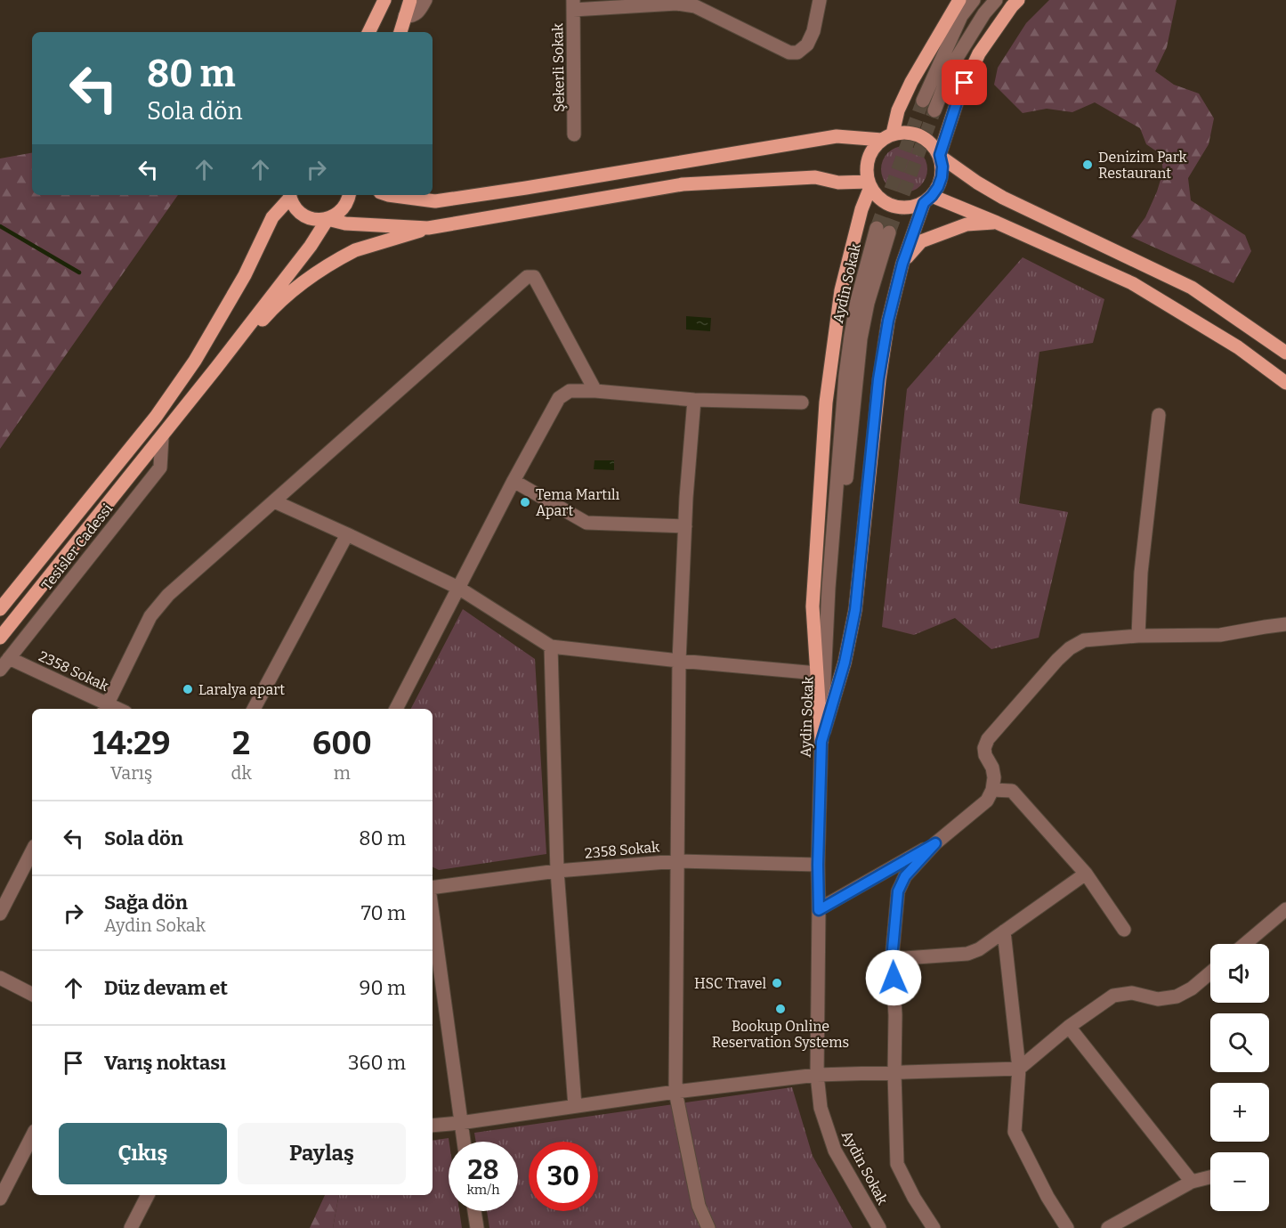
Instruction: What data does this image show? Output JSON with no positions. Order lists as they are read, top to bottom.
{
  "streets": {
    "street": [
      "Şekerli Sokak",
      "Aydin Sokak",
      "Tesisler Cadessi",
      "2358 Sokak"
    ]
  },
  "crossings": [
    ["Aydin Sokak", "2358 Sokak"],
    ["Tesisler Cadessi", "2358 Sokak"]
  ],
  "places": [
    "Denizim Park Restaurant",
    "Tema Martılı Apart",
    "Laralya apart",
    "HSC Travel",
    "Bookup Online Reservation Systems"
  ],
  "page": {
    "turn": ["80 m", "Sola dön"],
    "eta": [
      "14:29",
      "Varış",
      "2",
      "dk",
      "600",
      "m"
    ],
    "list": [
      {
        "name": "Sola dön",
        "value": "80 m"
      },
      {
        "name": "Sağa dön",
        "note": "Aydin Sokak",
        "value": "70 m"
      },
      {
        "name": "Düz devam et",
        "value": "90 m"
      },
      {
        "name": "Varış noktası",
        "value": "360 m"
      }
    ],
    "map_buttons": ["+", "−"],
    "buttons": ["Çıkış", "Paylaş"],
    "speed": "28 km/h",
    "limit": "30"
  }
}
